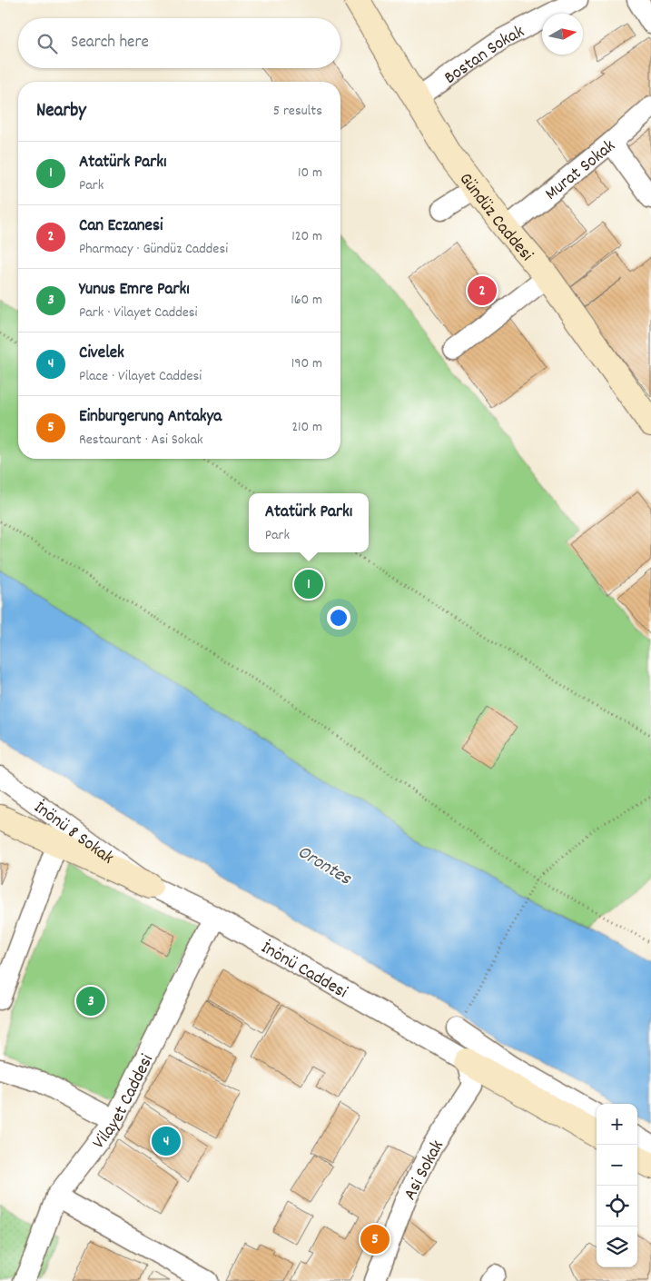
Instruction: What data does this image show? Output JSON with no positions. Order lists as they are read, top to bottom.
{
  "streets": {
    "main road": ["Gündüz Caddesi", "İnönü Caddesi"],
    "street": [
      "Bostan Sokak",
      "Murat Sokak",
      "İnönü 8 Sokak",
      "Vilayet Caddesi",
      "Asi Sokak"
    ]
  },
  "crossings": [
    ["Bostan Sokak", "Gündüz Caddesi"],
    ["Murat Sokak", "Gündüz Caddesi"],
    ["İnönü 8 Sokak", "İnönü Caddesi"],
    ["İnönü Caddesi", "Vilayet Caddesi"],
    ["İnönü Caddesi", "Asi Sokak"]
  ],
  "water": ["Orontes"],
  "north": "right",
  "page": {
    "search": "Search here",
    "heading": ["Nearby", "5 results"],
    "list": [
      {
        "mark": "1",
        "name": "Atatürk Parkı",
        "note": "Park",
        "value": "10 m"
      },
      {
        "mark": "2",
        "name": "Can Eczanesi",
        "note": "Pharmacy · Gündüz Caddesi",
        "value": "120 m"
      },
      {
        "mark": "3",
        "name": "Yunus Emre Parkı",
        "note": "Park · Vilayet Caddesi",
        "value": "160 m"
      },
      {
        "mark": "4",
        "name": "Civelek",
        "note": "Place · Vilayet Caddesi",
        "value": "190 m"
      },
      {
        "mark": "5",
        "name": "Einburgerung Antakya",
        "note": "Restaurant · Asi Sokak",
        "value": "210 m"
      }
    ],
    "pins": [
      "2",
      "1",
      "3",
      "4",
      "5"
    ],
    "popup": ["Atatürk Parkı", "Park"],
    "map_buttons": ["+", "−"]
  }
}
